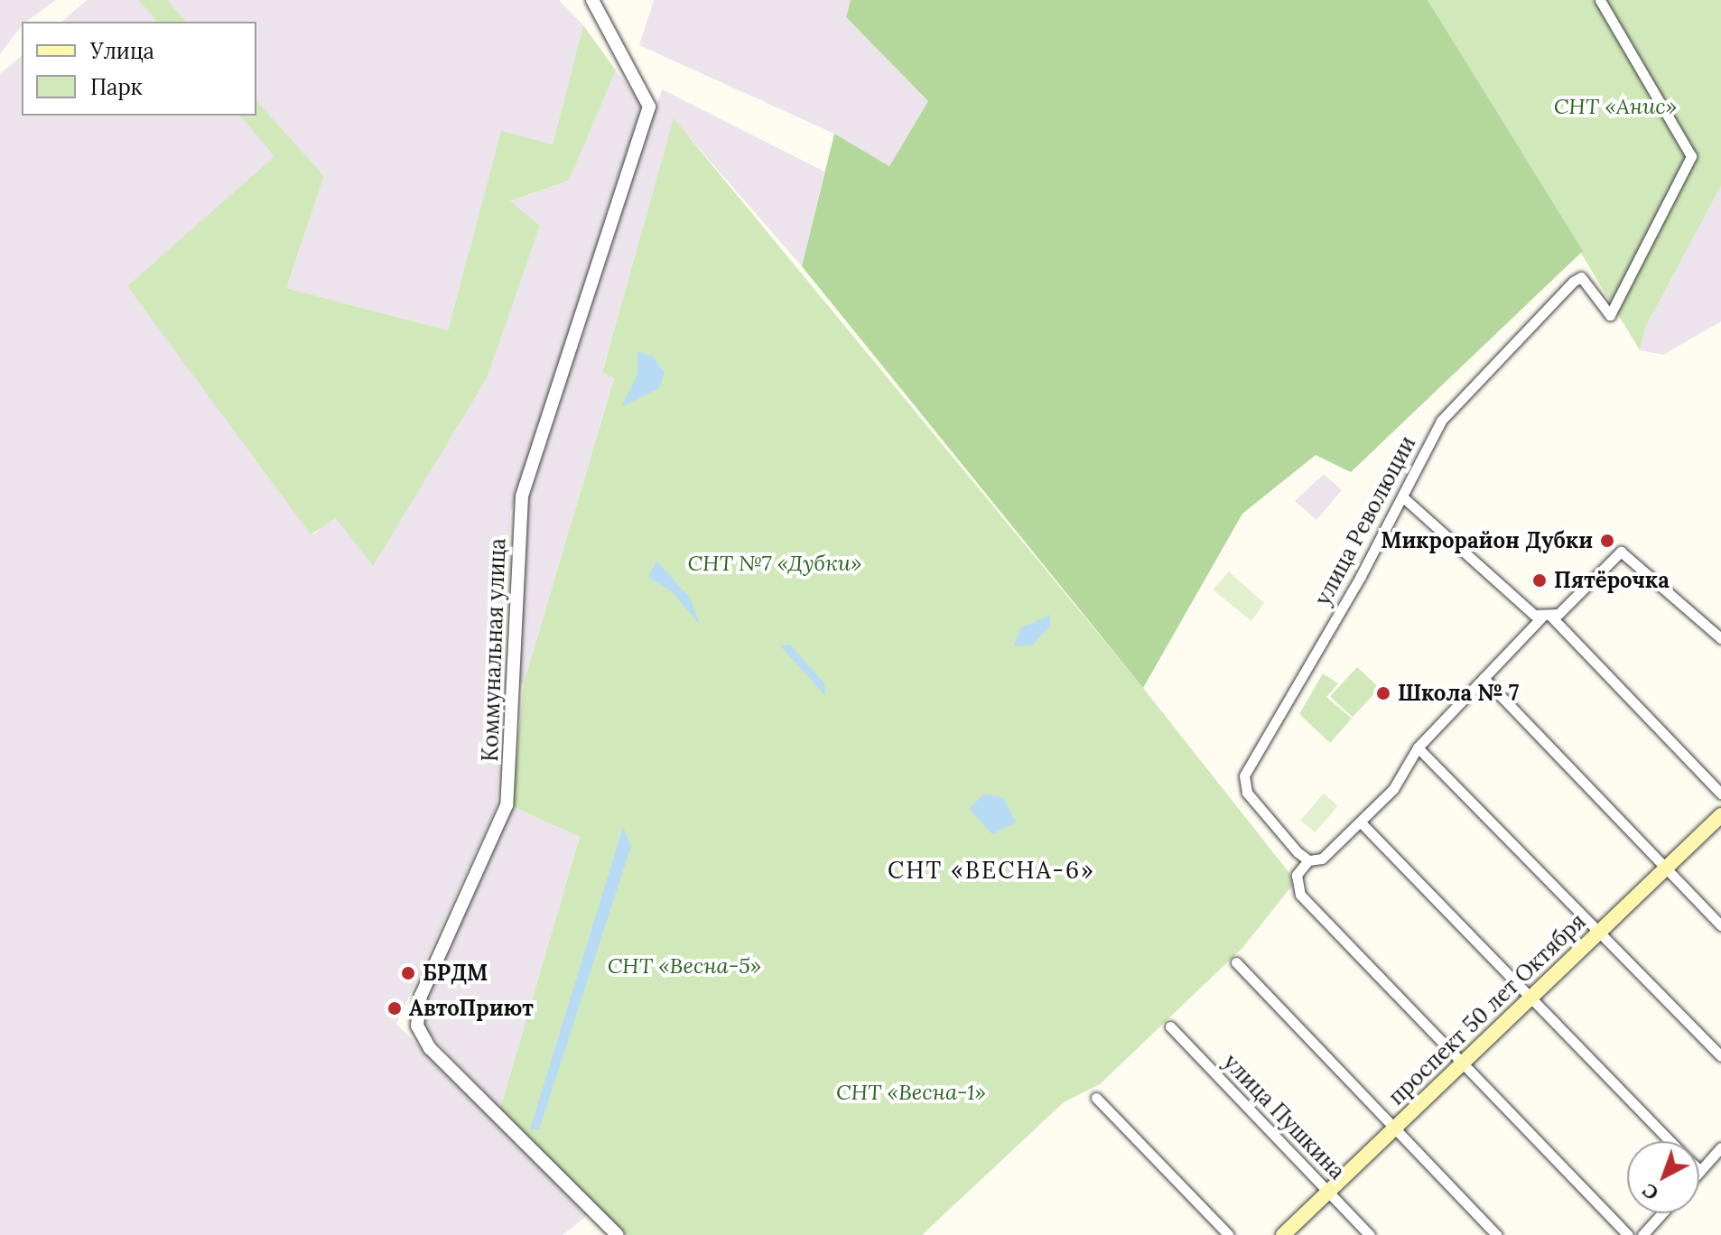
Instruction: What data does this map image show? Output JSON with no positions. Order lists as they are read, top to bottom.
{
  "streets": {
    "main road": ["проспект 50 лет Октября"],
    "street": ["улица Революции", "Коммунальная улица", "улица Пушкина"]
  },
  "crossings": [
    ["проспект 50 лет Октября", "улица Пушкина"]
  ],
  "districts": ["СНТ «ВЕСНА-6»"],
  "parks": [
    "СНТ «Анис»",
    "СНТ №7 «Дубки»",
    "СНТ «Весна-5»",
    "СНТ «Весна-1»"
  ],
  "places": [
    "Микрорайон Дубки",
    "Пятёрочка",
    "Школа № 7",
    "БРДМ",
    "АвтоПриют"
  ],
  "legend": ["Улица", "Парк"],
  "north": "bottom left"
}
